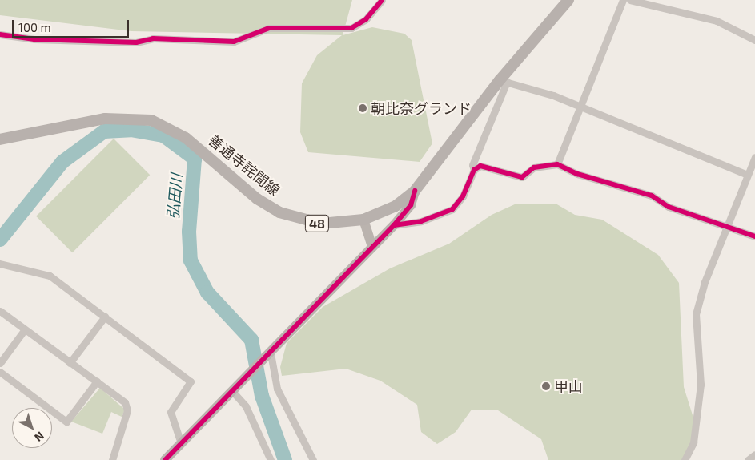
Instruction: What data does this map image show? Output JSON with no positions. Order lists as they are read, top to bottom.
{
  "streets": {
    "main road": ["善通寺詫間線", "48"]
  },
  "water": ["弘田川"],
  "places": ["朝比奈グランド", "甲山"],
  "scale_bar": "100 m",
  "north": "bottom right"
}
